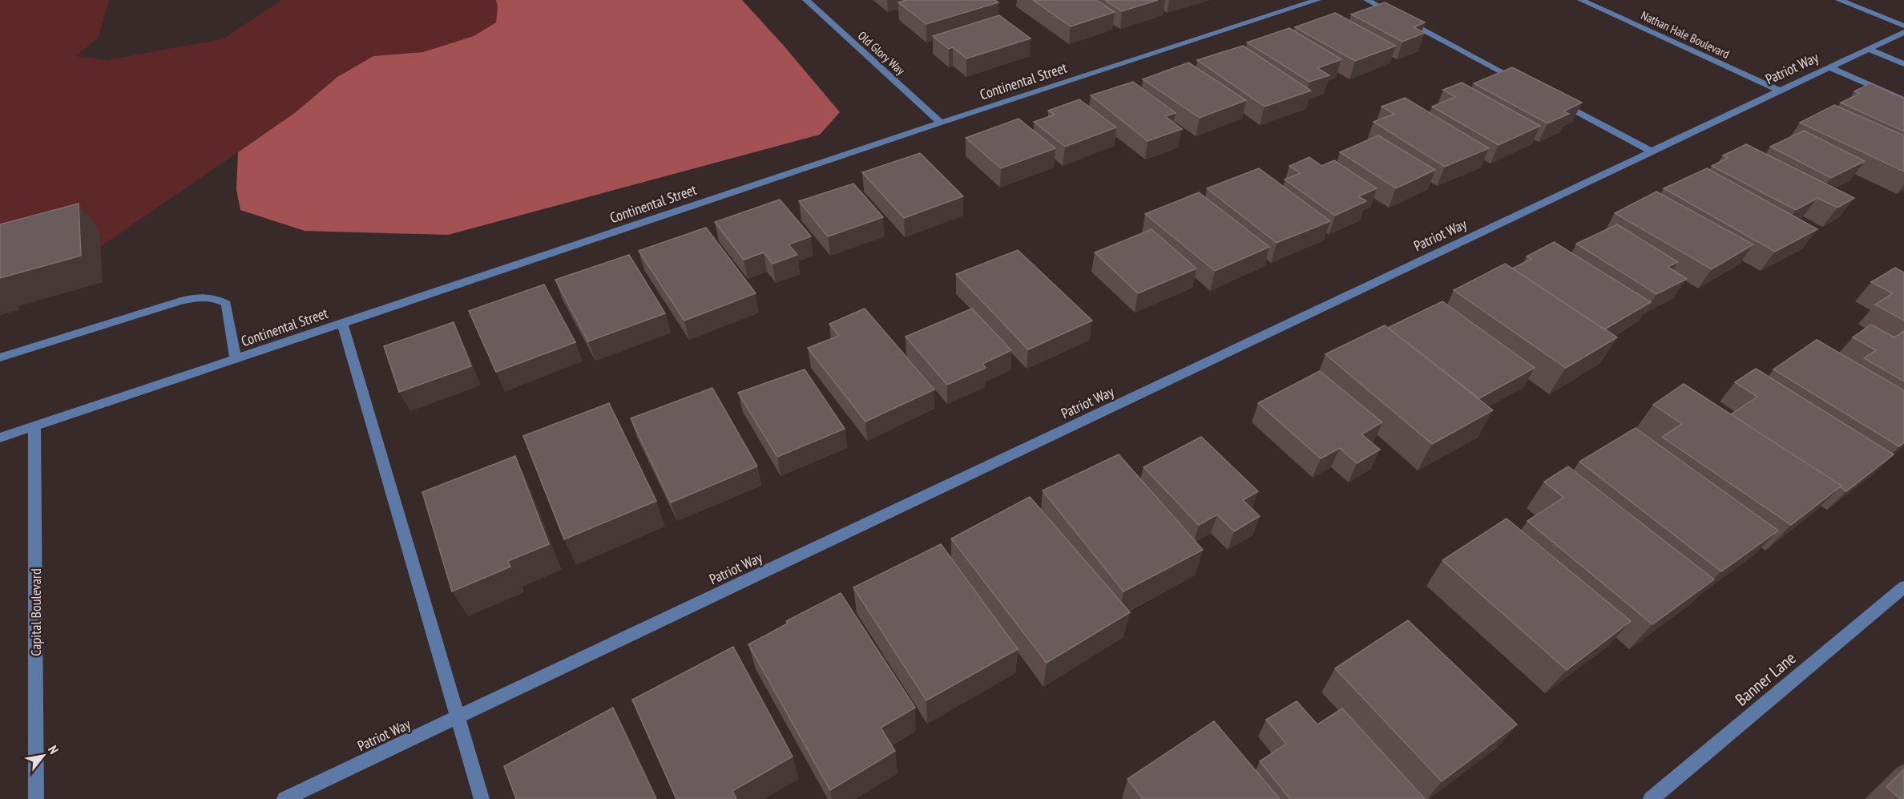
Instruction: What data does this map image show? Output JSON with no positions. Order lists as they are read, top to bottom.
{
  "streets": {
    "street": [
      "Nathan Hale Boulevard",
      "Old Glory Way",
      "Patriot Way",
      "Continental Street",
      "Capital Boulevard",
      "Banner Lane"
    ]
  },
  "crossings": [
    ["Nathan Hale Boulevard", "Patriot Way"],
    ["Old Glory Way", "Continental Street"],
    ["Continental Street", "Capital Boulevard"]
  ],
  "north": "top right"
}
